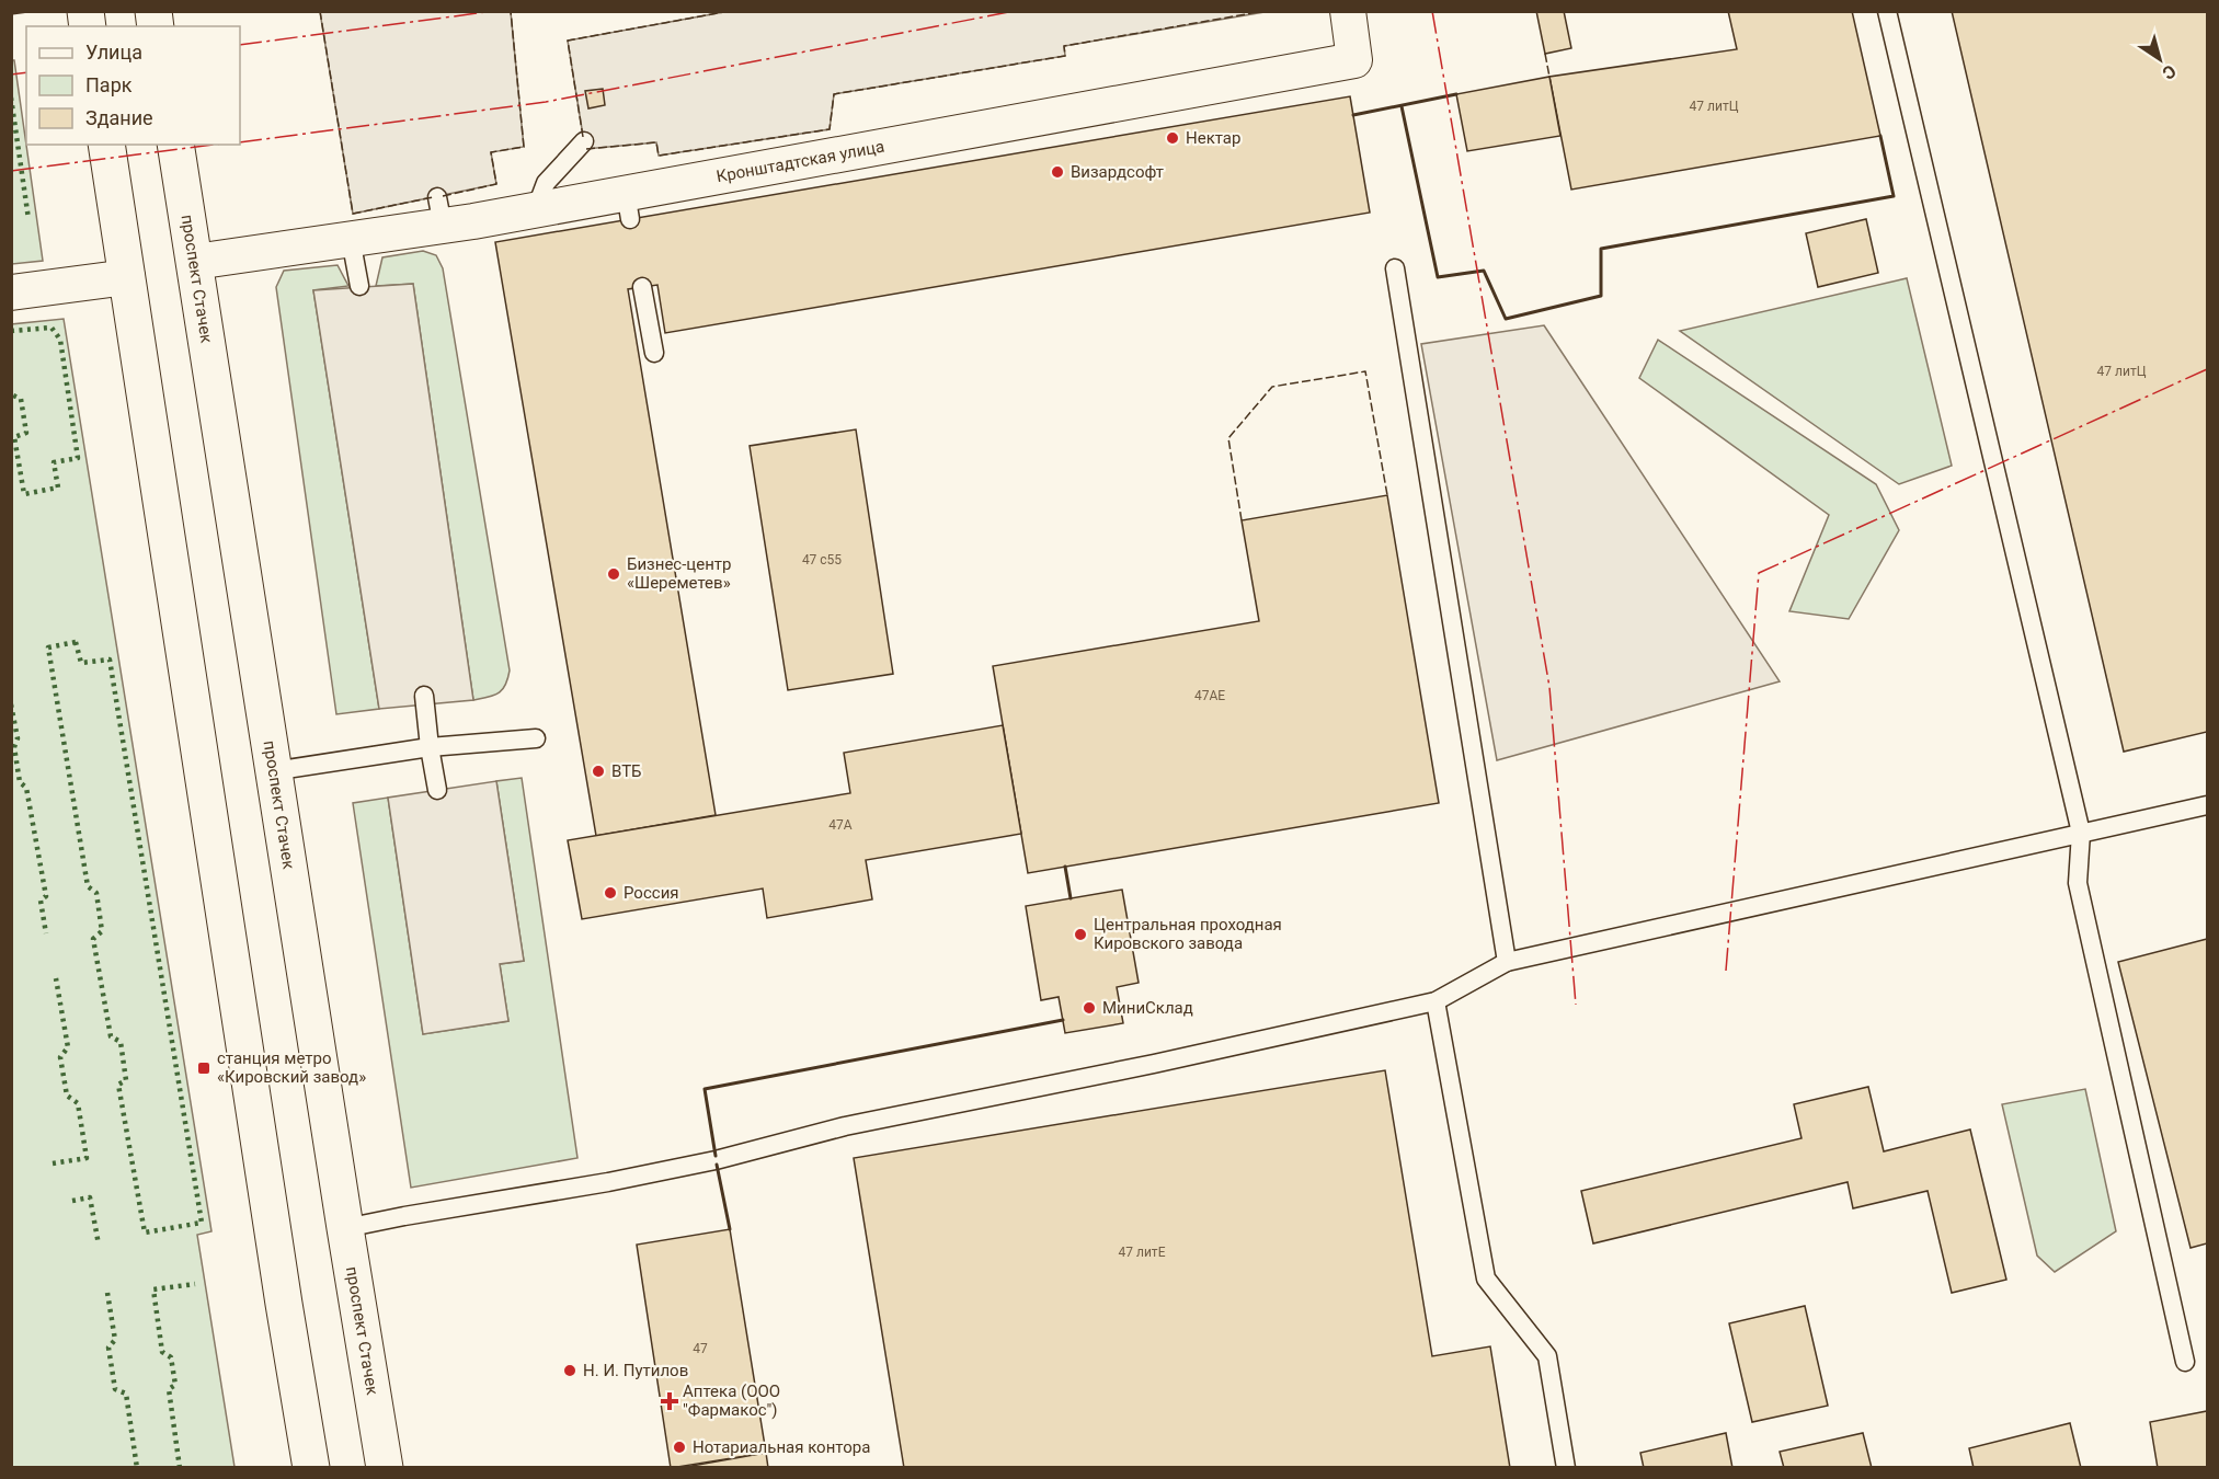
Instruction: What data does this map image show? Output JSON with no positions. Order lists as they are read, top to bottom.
{
  "streets": {
    "main road": ["проспект Стачек"],
    "street": ["Кронштадтская улица"]
  },
  "crossings": [
    ["Кронштадтская улица", "проспект Стачек"]
  ],
  "places": {
    "other": [
      "Нектар",
      "Визардсофт",
      "Бизнес-центр «Шереметев»",
      "ВТБ",
      "Россия",
      "Центральная проходная Кировского завода",
      "МиниСклад",
      "Н. И. Путилов",
      "Нотариальная контора"
    ],
    "transit": ["станция метро «Кировский завод»"],
    "health": ["Аптека (ООО \"Фармакос\")"]
  },
  "house_numbers": [
    "47 литЦ",
    "47 литЦ",
    "47 с55",
    "47АЕ",
    "47А",
    "47 литЕ",
    "47"
  ],
  "legend": ["Улица", "Парк", "Здание"],
  "north": "bottom right"
}
